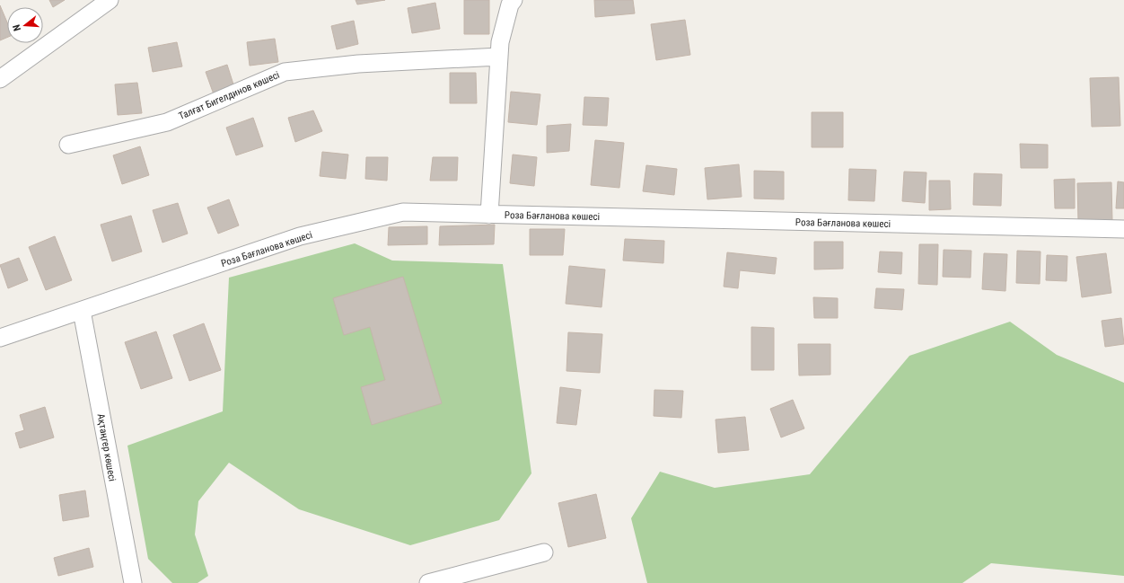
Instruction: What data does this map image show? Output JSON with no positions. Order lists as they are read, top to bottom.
{
  "streets": {
    "street": ["Талғат Бигелдинов көшесі", "Роза Бағланова көшесі", "Ақтаңгер көшесі"]
  },
  "crossings": [
    ["Роза Бағланова көшесі", "Ақтаңгер көшесі"]
  ],
  "north": "left"
}
